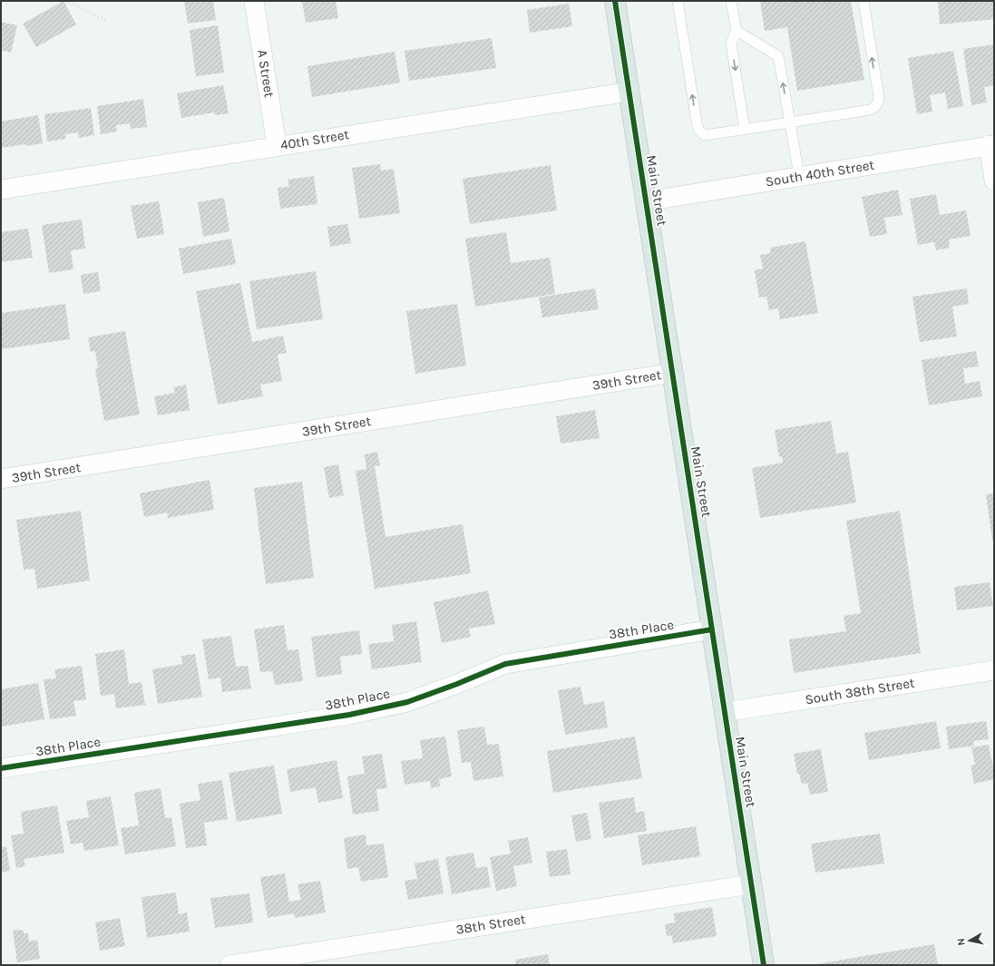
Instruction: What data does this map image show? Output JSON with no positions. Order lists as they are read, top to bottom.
{
  "streets": {
    "main road": ["Main Street"],
    "street": [
      "A Street",
      "40th Street",
      "South 40th Street",
      "39th Street",
      "38th Place",
      "South 38th Street",
      "38th Street"
    ]
  },
  "crossings": [
    ["A Street", "40th Street"],
    ["40th Street", "Main Street"],
    ["South 40th Street", "Main Street"],
    ["Main Street", "39th Street"],
    ["Main Street", "38th Place"],
    ["Main Street", "South 38th Street"],
    ["Main Street", "38th Street"]
  ],
  "north": "left"
}
